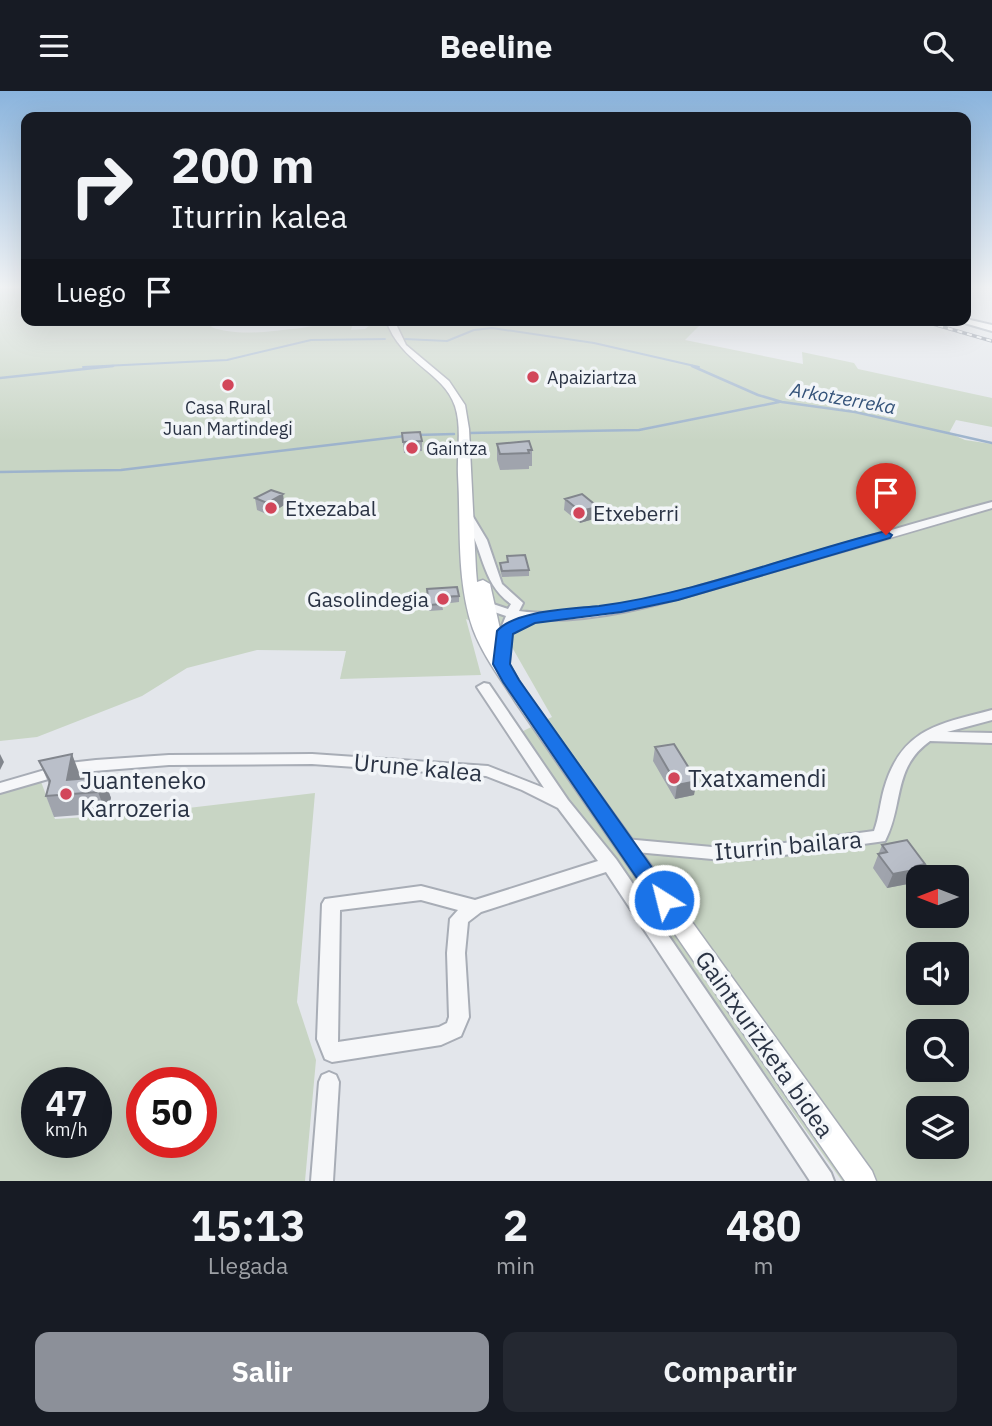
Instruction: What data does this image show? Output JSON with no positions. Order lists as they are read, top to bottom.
{
  "streets": {
    "main road": ["Gaintxurizketa bidea"],
    "street": ["Urune kalea", "Iturrin bailara"]
  },
  "crossings": [
    ["Iturrin bailara", "Gaintxurizketa bidea"]
  ],
  "water": ["Arkotzerreka"],
  "places": [
    "Apaiziartza",
    "Casa Rural Juan Martindegi",
    "Gaintza",
    "Etxezabal",
    "Etxeberri",
    "Gasolindegia",
    "Txatxamendi",
    "Juanteneko Karrozeria"
  ],
  "north": "left",
  "page": {
    "header": "Beeline",
    "turn": ["200 m", "Iturrin kalea"],
    "then": "Luego",
    "speed": "47 km/h",
    "limit": "50",
    "eta": [
      "15:13",
      "Llegada",
      "2",
      "min",
      "480",
      "m"
    ],
    "buttons": ["Salir", "Compartir"]
  }
}
